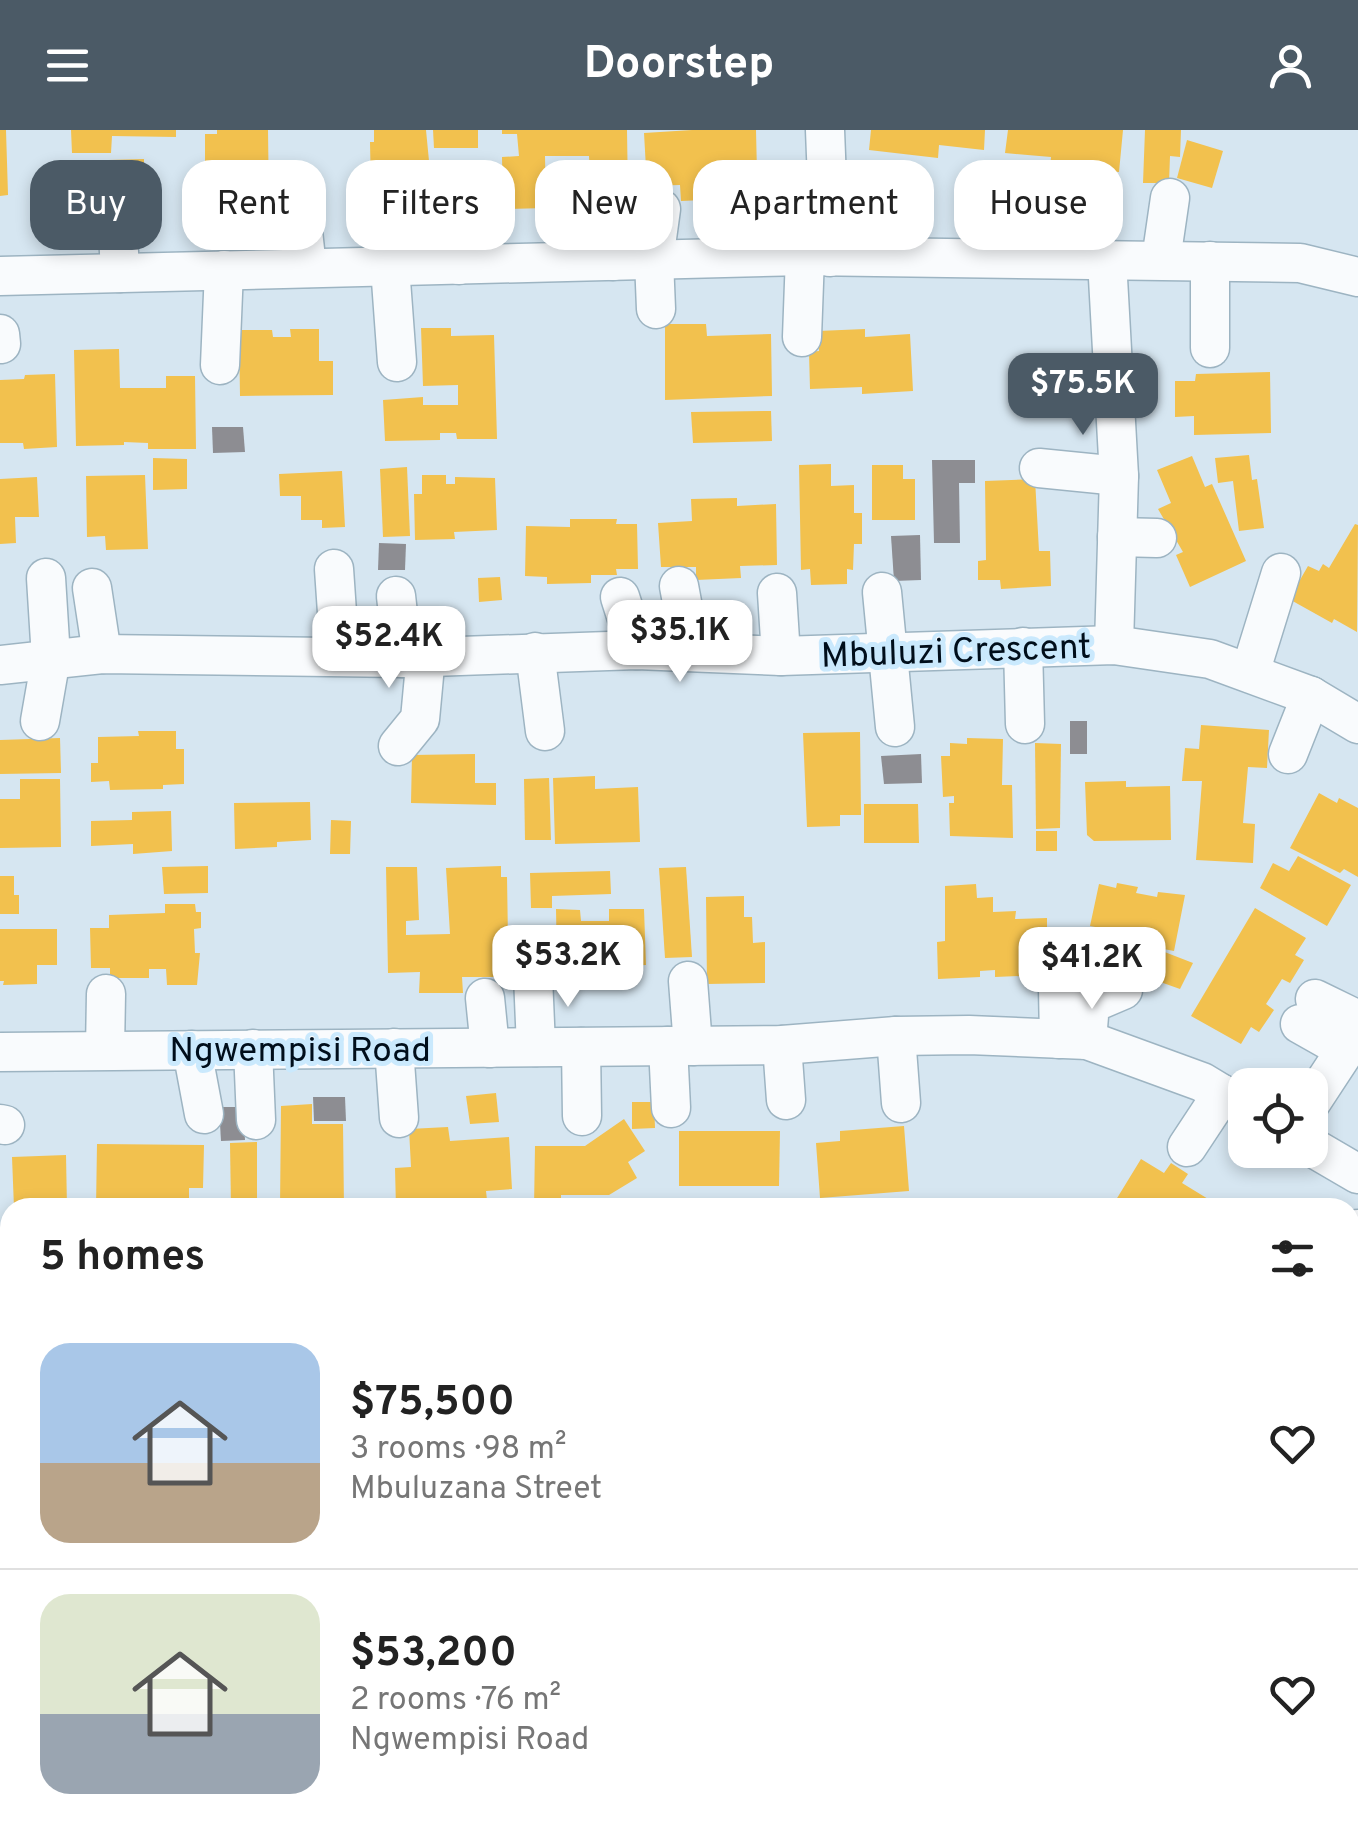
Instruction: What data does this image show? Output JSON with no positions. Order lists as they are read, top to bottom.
{
  "streets": {
    "street": ["Mbuluzi Crescent", "Ngwempisi Road"]
  },
  "page": {
    "header": "Doorstep",
    "chip": [
      "Buy",
      "Rent",
      "Filters",
      "New",
      "Apartment",
      "House"
    ],
    "price": [
      "$75.5K",
      "$35.1K",
      "$52.4K",
      "$53.2K",
      "$41.2K"
    ],
    "heading": "5 homes",
    "list": [
      {
        "name": "$75,500",
        "note": "3 rooms · 98 m² · Mbuluzana Street"
      },
      {
        "name": "$53,200",
        "note": "2 rooms · 76 m² · Ngwempisi Road"
      }
    ]
  }
}
